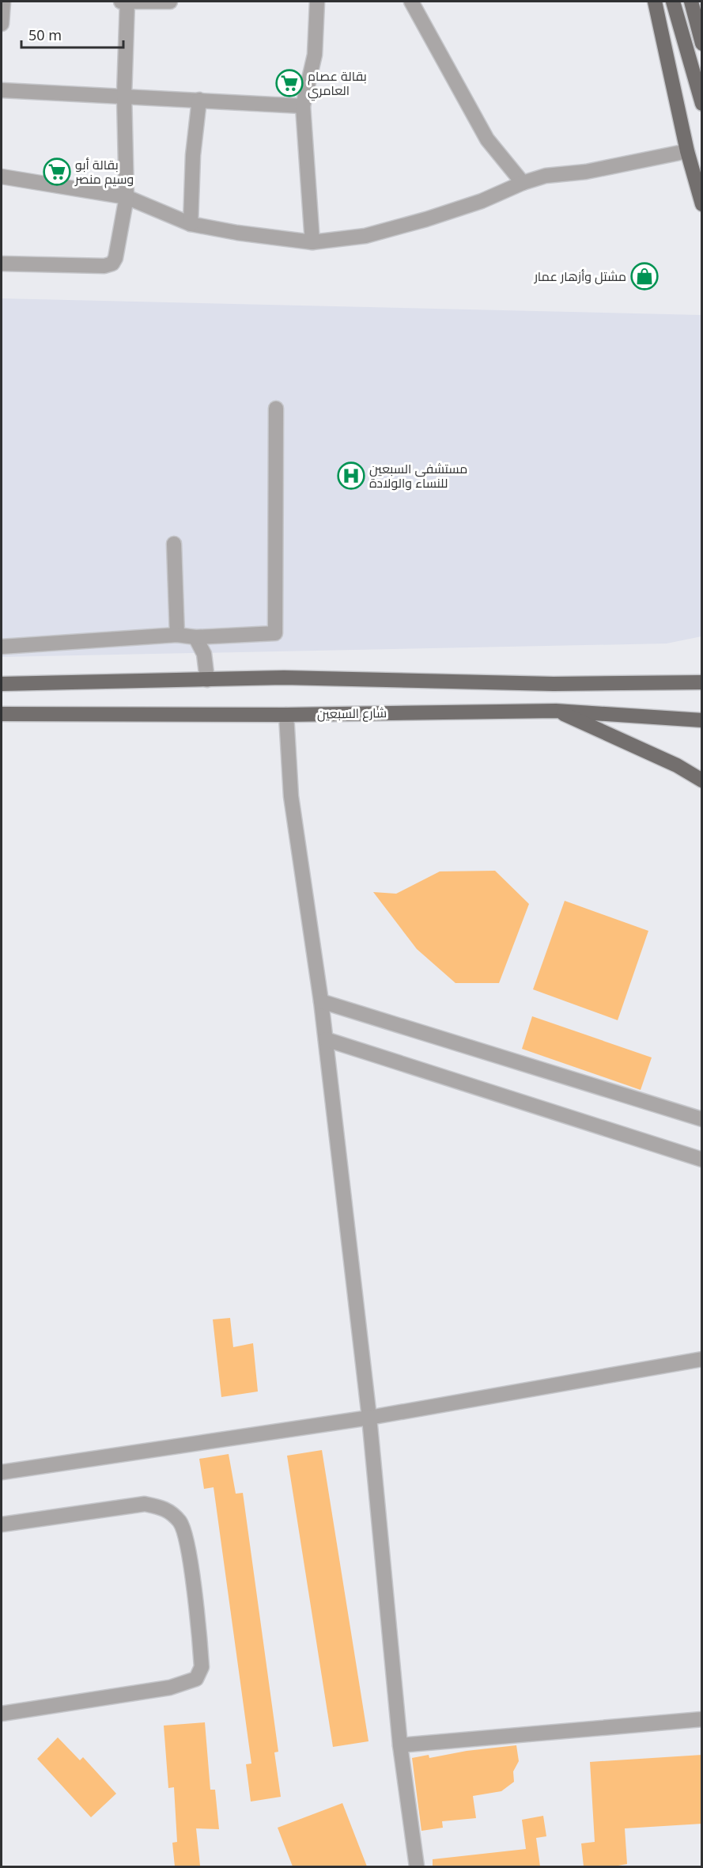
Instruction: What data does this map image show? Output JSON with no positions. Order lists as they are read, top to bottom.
{
  "streets": {
    "main road": ["شارع السبعين"]
  },
  "places": {
    "supermarket": ["بقالة عصام العامري", "بقالة أبو وسيم منصر"],
    "shop": ["مشتل وأزهار عمار"],
    "hospital": ["مستشفى السبعين للنساء والولادة"]
  },
  "scale_bar": "50 m"
}
